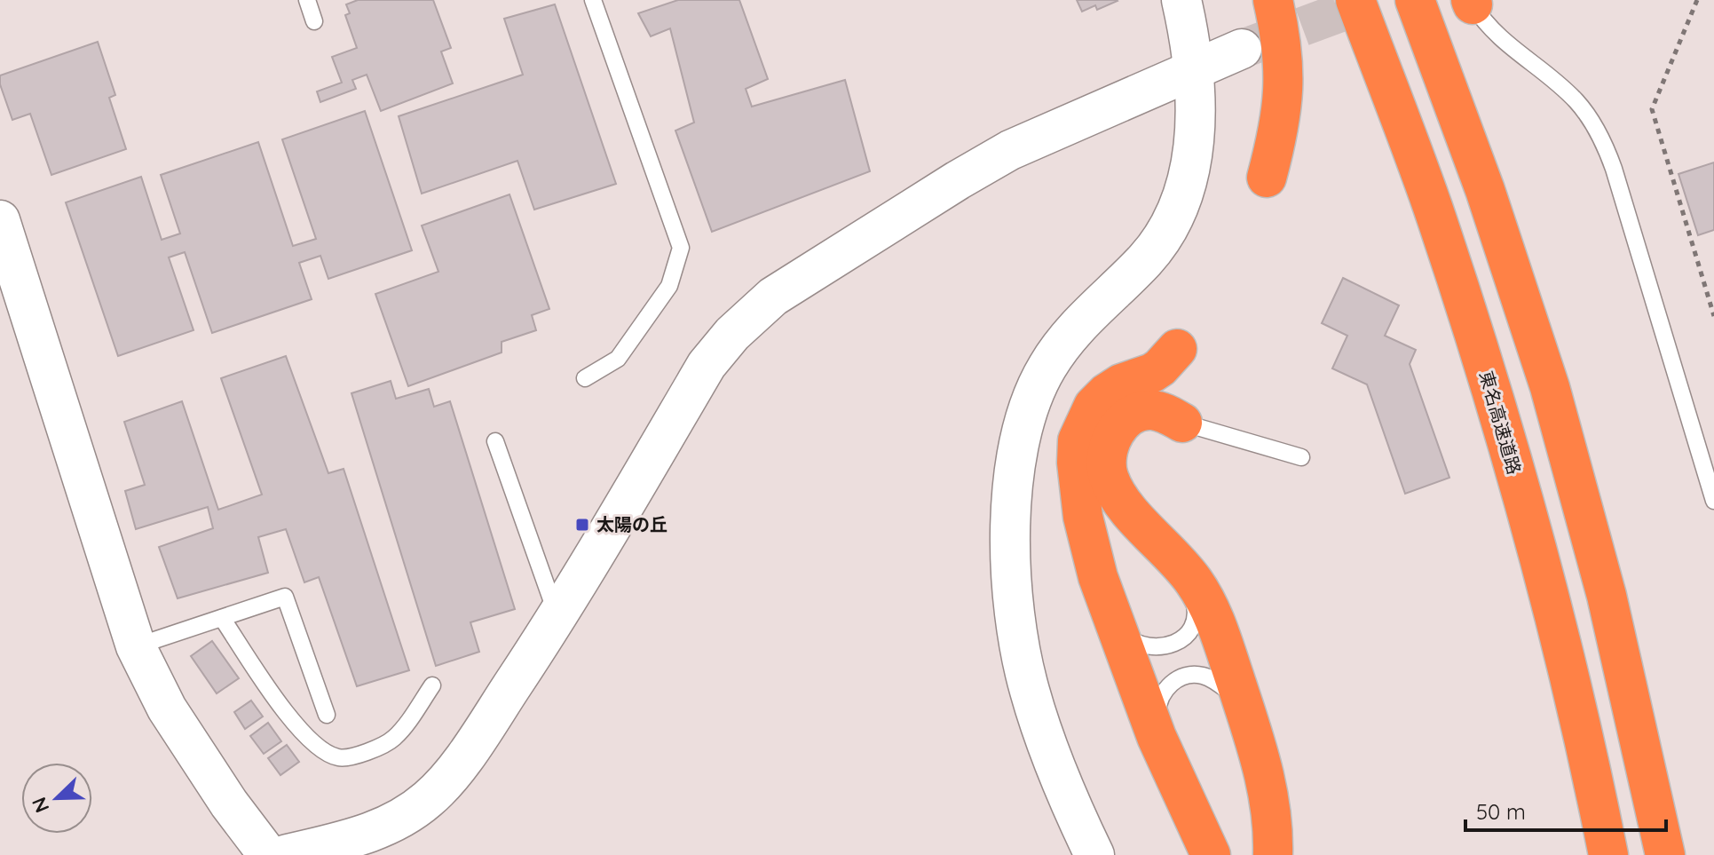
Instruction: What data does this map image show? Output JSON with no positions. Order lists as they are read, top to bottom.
{
  "streets": {
    "highway": ["東名高速道路"]
  },
  "places": {
    "transit": ["太陽の丘"]
  },
  "scale_bar": "50 m",
  "north": "bottom left"
}
